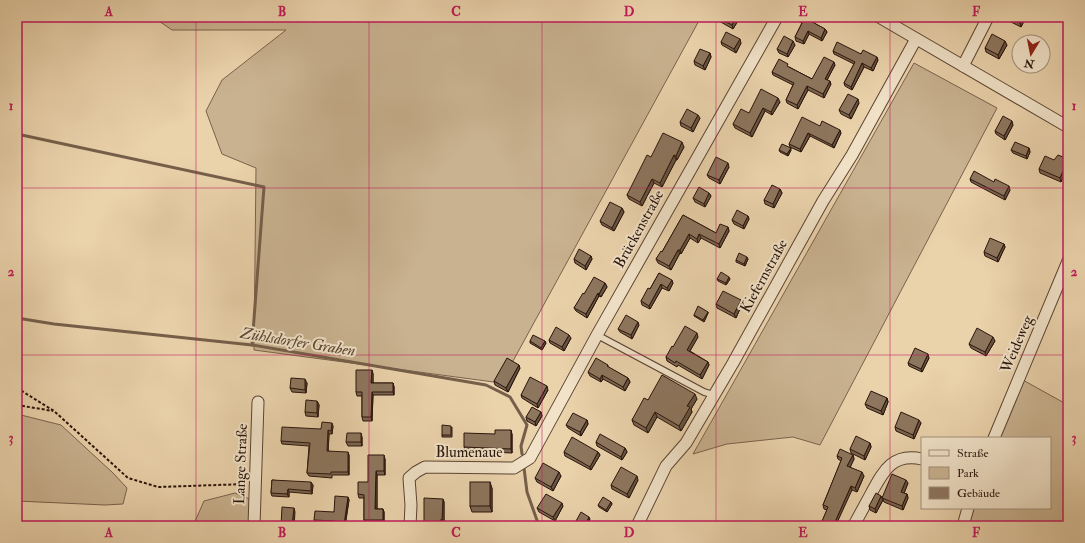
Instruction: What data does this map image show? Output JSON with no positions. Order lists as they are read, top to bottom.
{
  "streets": {
    "street": [
      "Brückenstraße",
      "Kiefernstraße",
      "Weideweg",
      "Blumenaue",
      "Lange Straße"
    ]
  },
  "crossings": [
    ["Brückenstraße", "Blumenaue"]
  ],
  "water": ["Zühlsdorfer Graben"],
  "legend": ["Straße", "Park", "Gebäude"],
  "north": "bottom",
  "grid": {
    "columns": [
      "A",
      "B",
      "C",
      "D",
      "E",
      "F"
    ],
    "rows": ["1", "2", "3"]
  }
}
